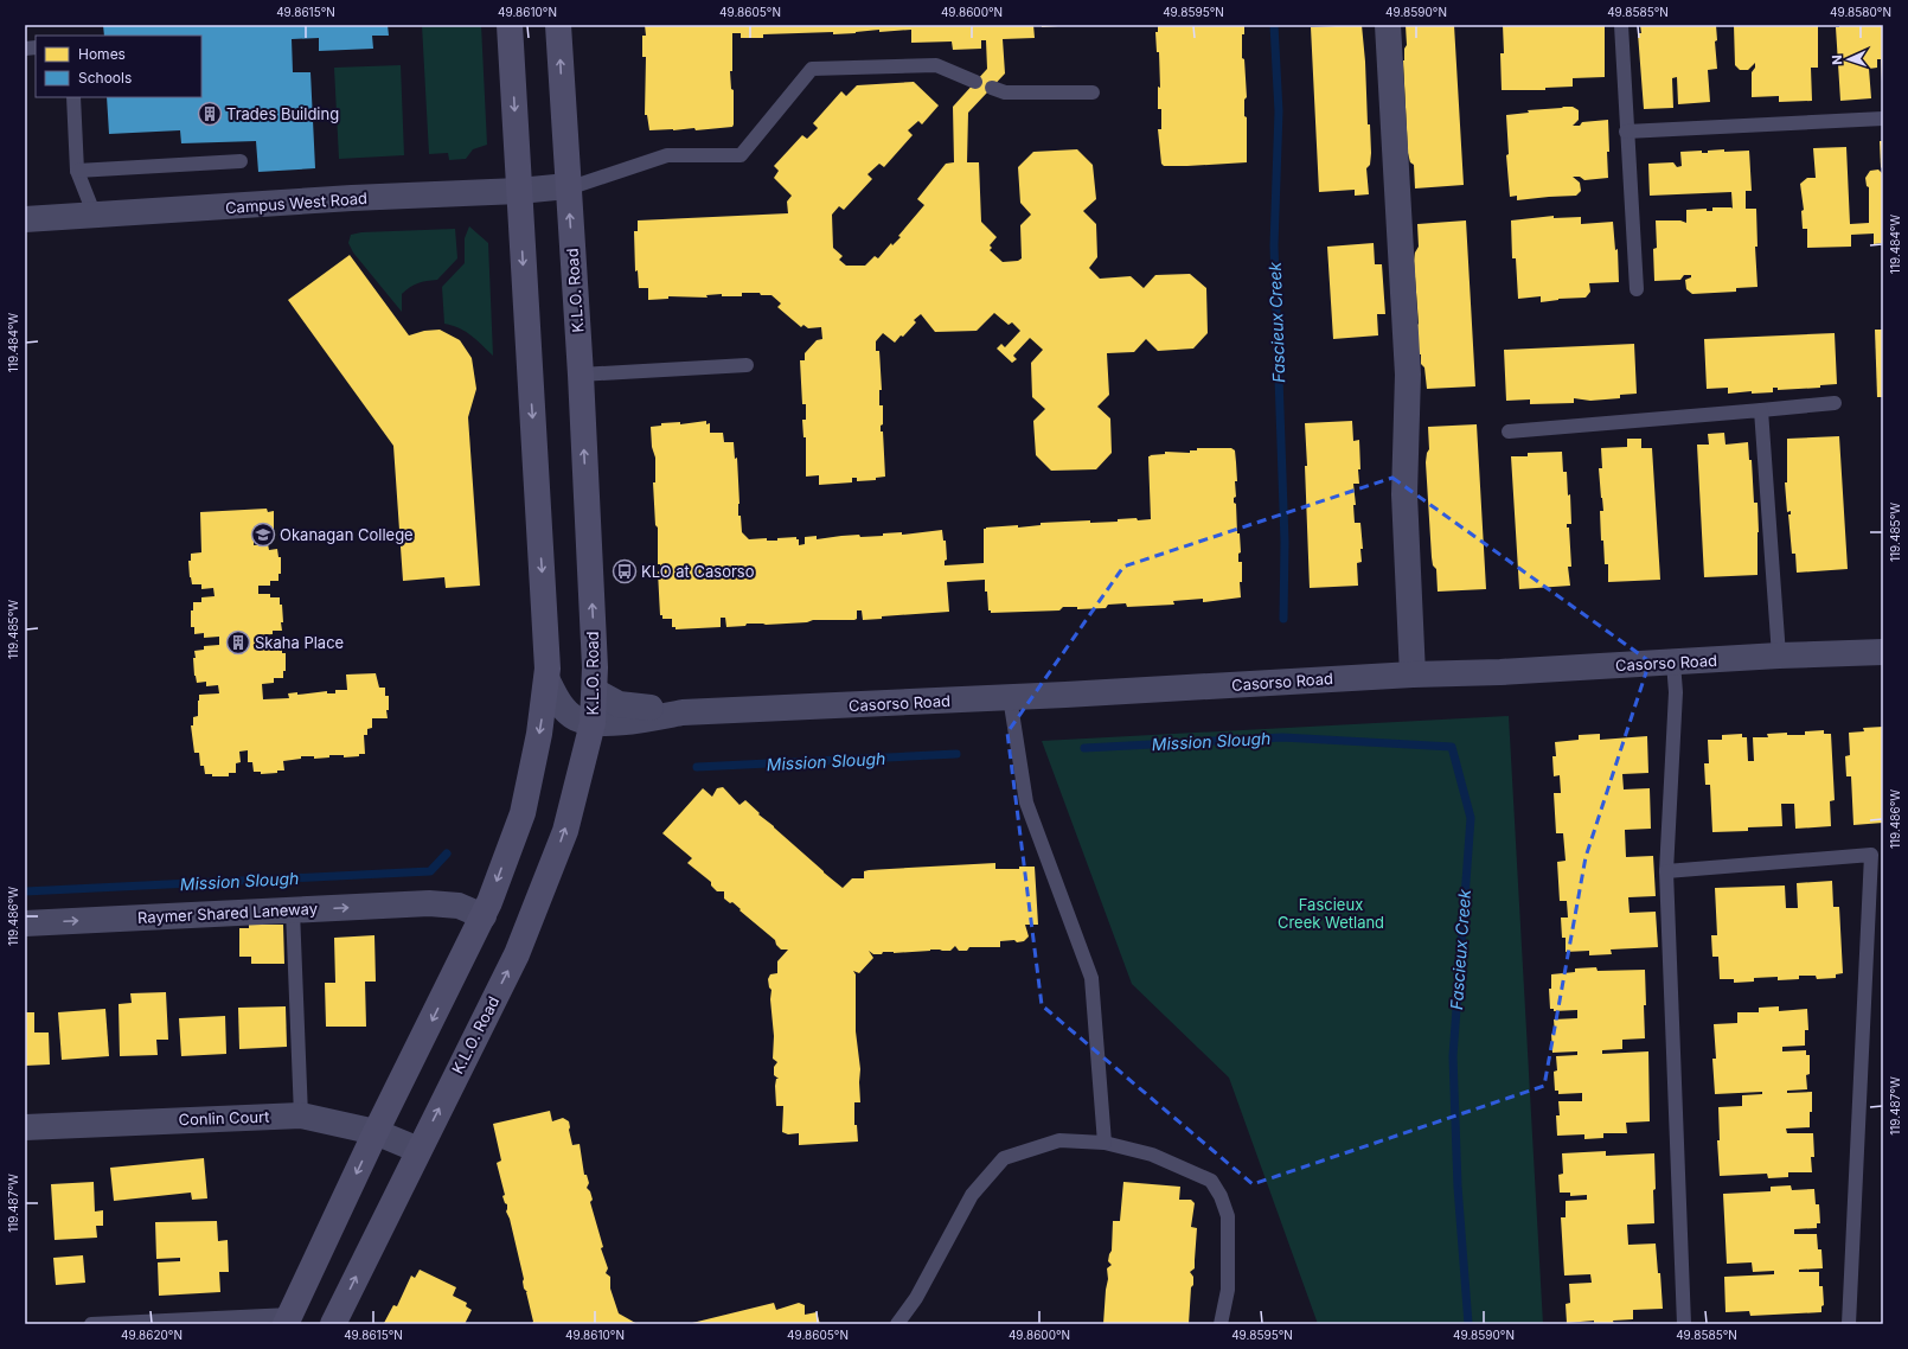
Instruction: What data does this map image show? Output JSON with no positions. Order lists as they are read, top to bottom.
{
  "streets": {
    "main road": ["K.L.O. Road"],
    "street": [
      "Campus West Road",
      "Casorso Road",
      "Raymer Shared Laneway",
      "Conlin Court"
    ]
  },
  "crossings": [
    ["Campus West Road", "K.L.O. Road"],
    ["K.L.O. Road", "Casorso Road"],
    ["K.L.O. Road", "Conlin Court"]
  ],
  "one_way": ["Raymer Shared Laneway"],
  "water": ["Fascieux Creek", "Mission Slough"],
  "parks": ["Fascieux Creek Wetland"],
  "places": {
    "building": ["Trades Building", "Skaha Place"],
    "school or university": ["Okanagan College"],
    "bus stop": ["KLO at Casorso"]
  },
  "legend": ["Homes", "Schools"],
  "north": "left",
  "coordinates": [
    "49.8615°N",
    "49.8610°N",
    "49.8605°N",
    "49.8600°N",
    "49.8595°N",
    "49.8590°N",
    "49.8585°N",
    "49.8580°N",
    "119.484°W",
    "119.485°W",
    "119.486°W",
    "119.487°W",
    "49.8620°N"
  ]
}
